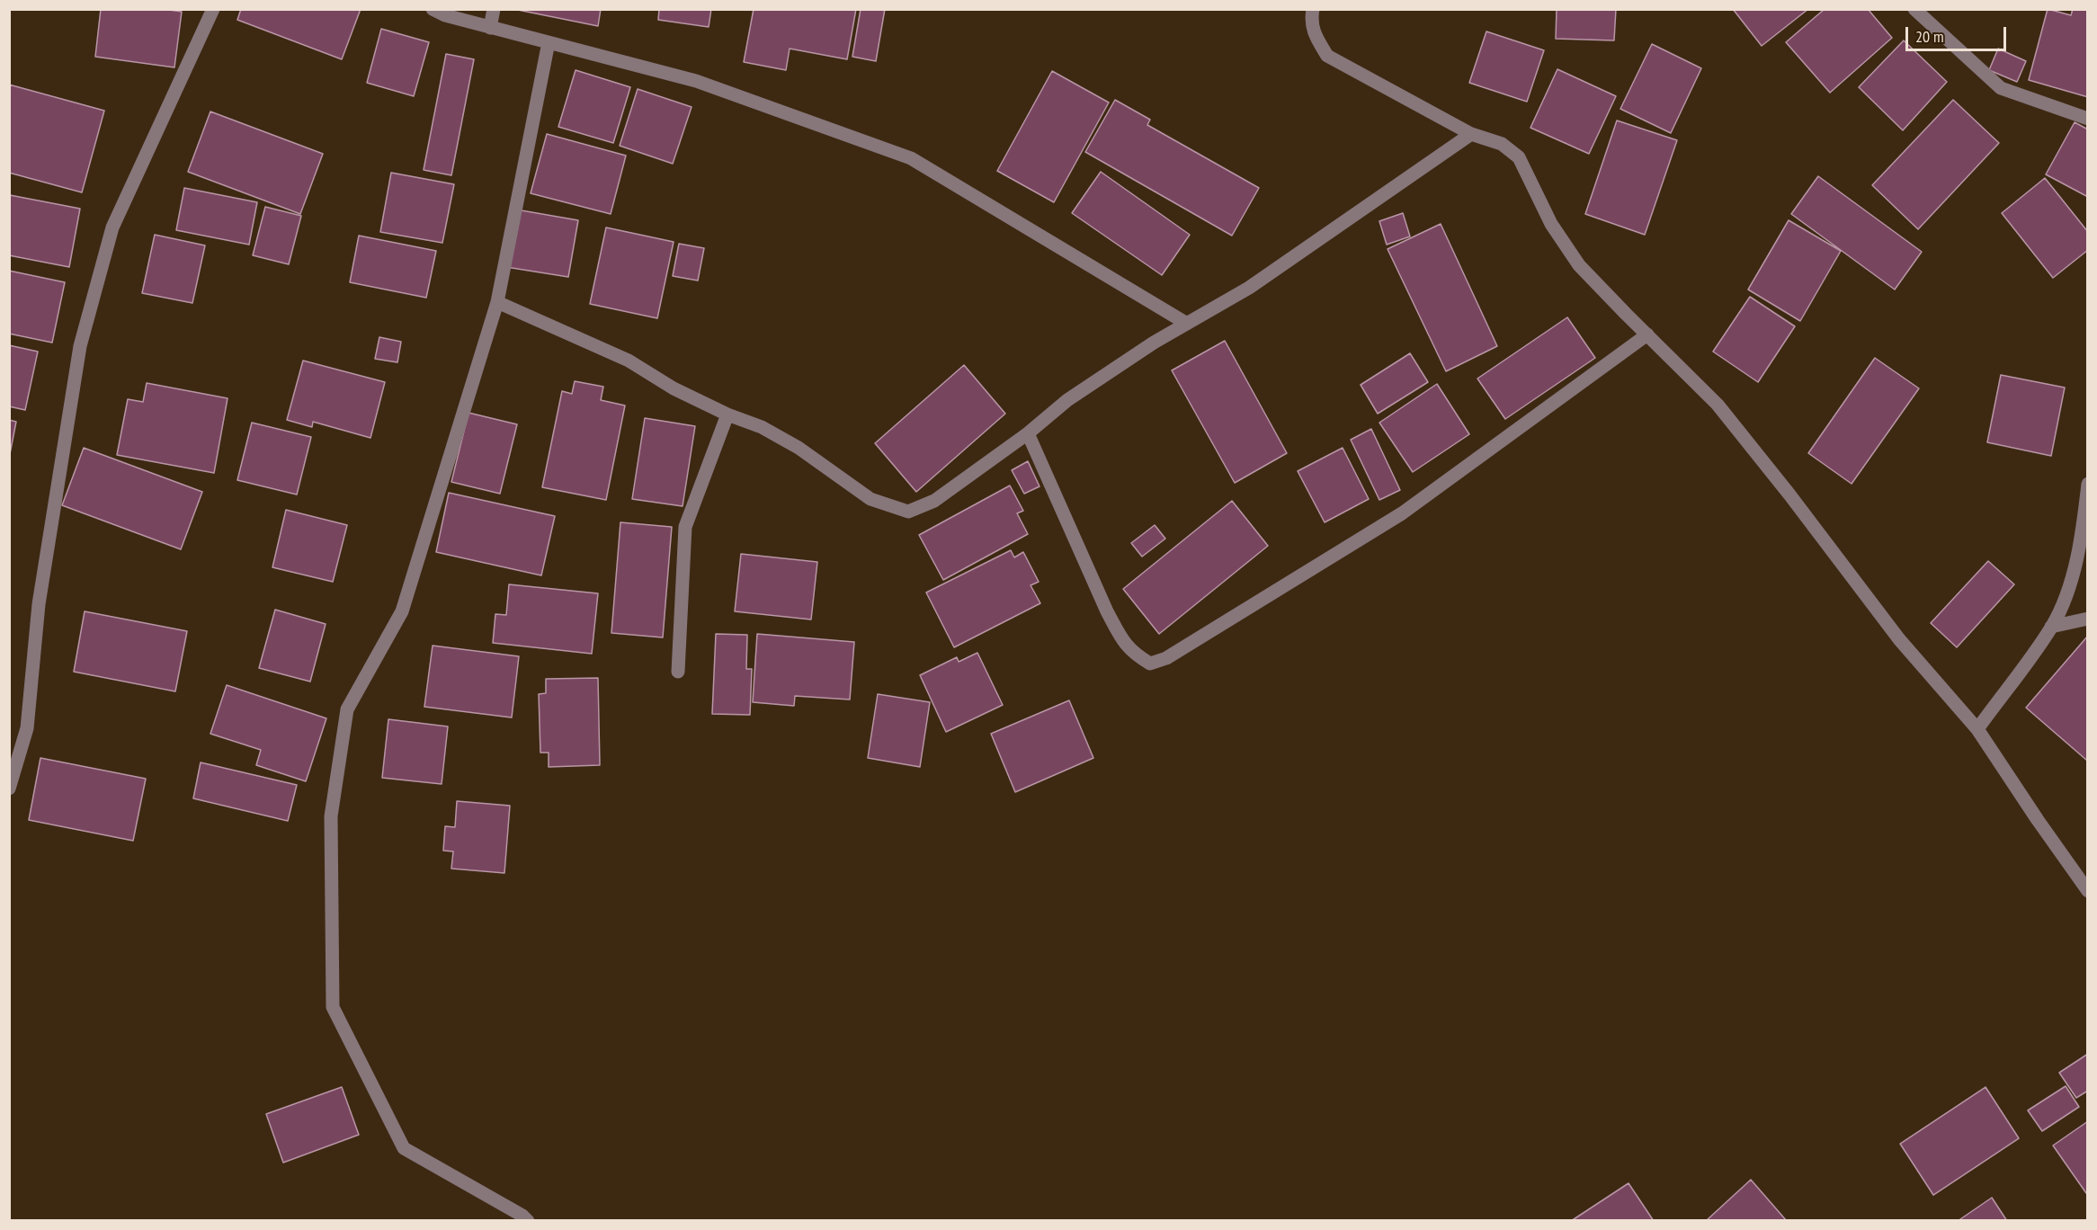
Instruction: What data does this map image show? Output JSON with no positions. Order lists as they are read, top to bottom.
{
  "scale_bar": "20 m"
}
